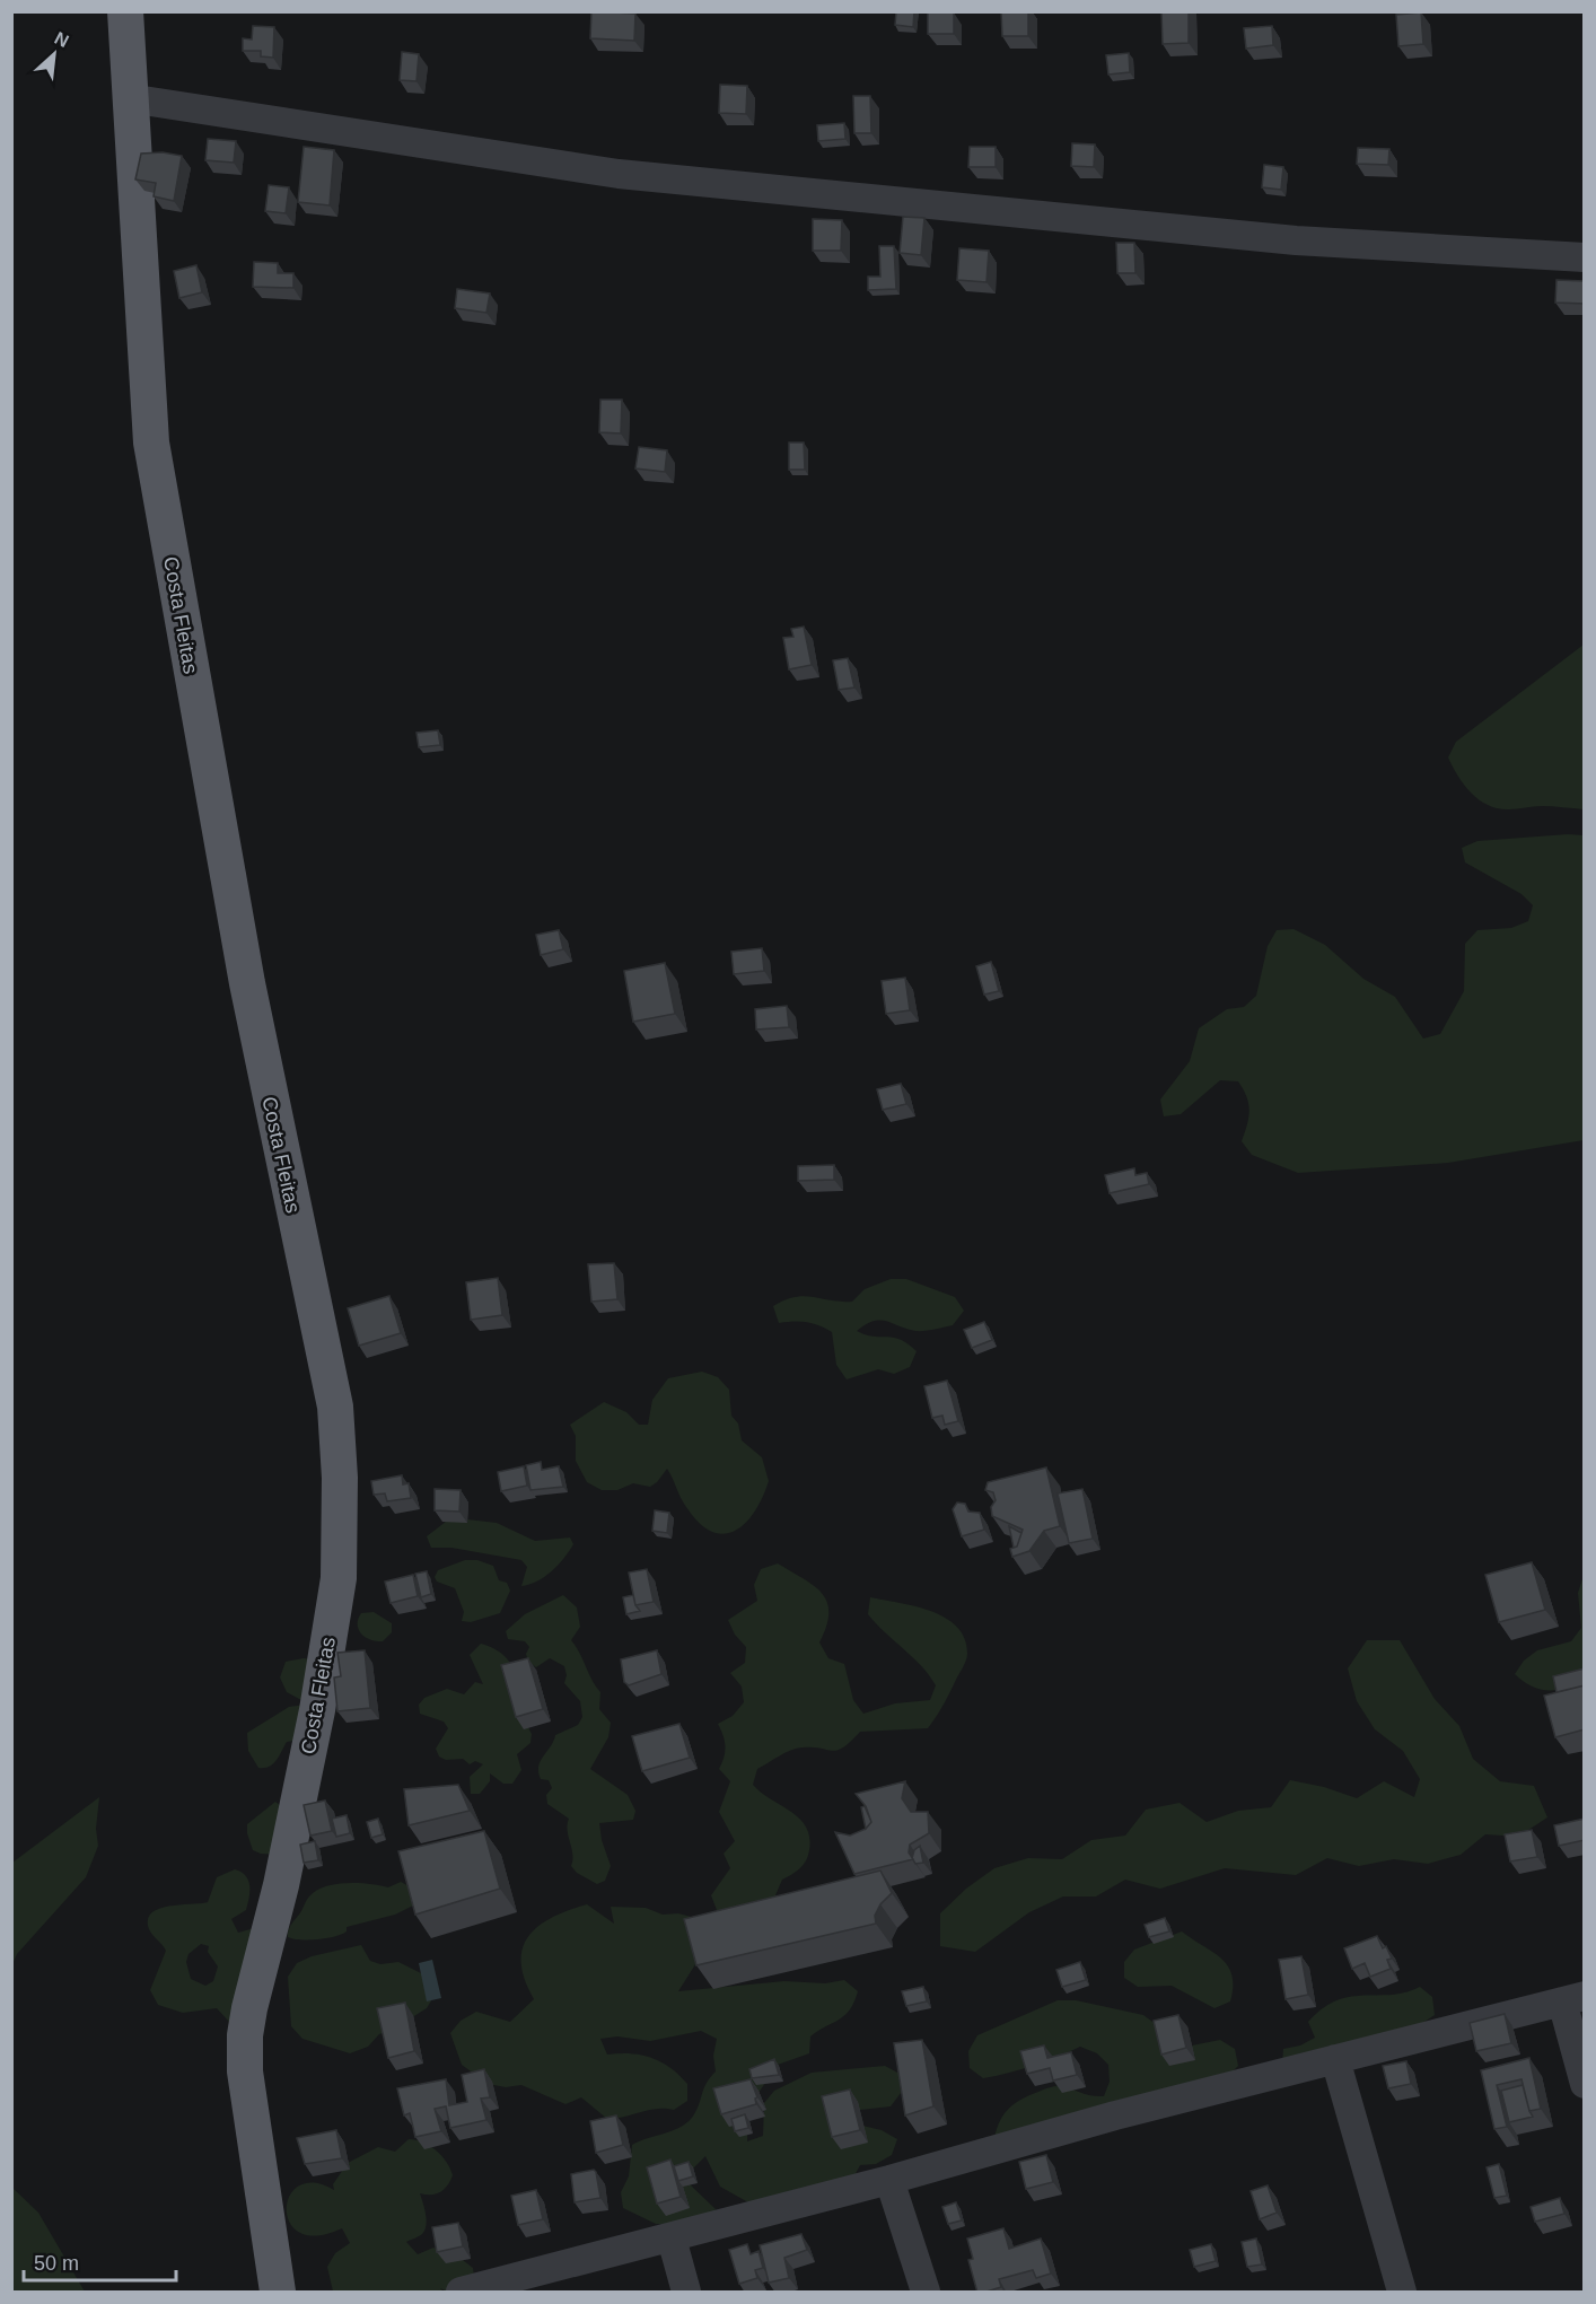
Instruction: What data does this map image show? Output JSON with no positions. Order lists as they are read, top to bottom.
{
  "streets": {
    "main road": ["Costa Fleitas"]
  },
  "scale_bar": "50 m",
  "north": "top right"
}
